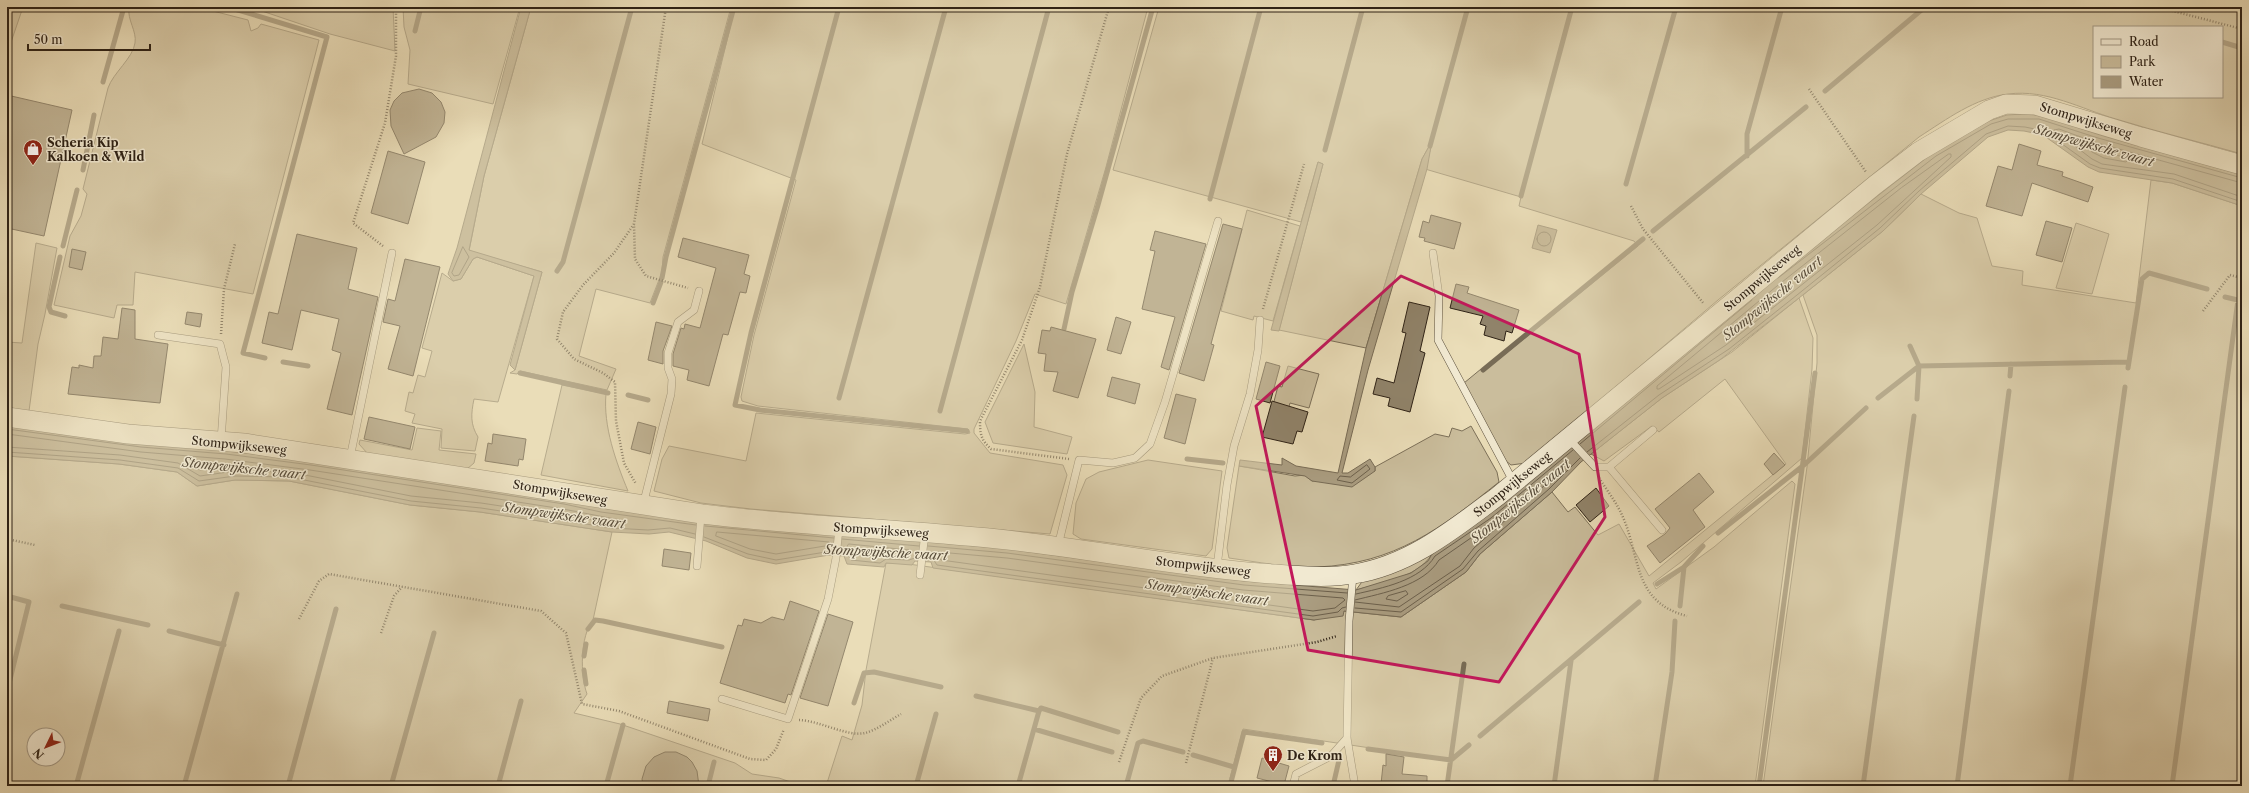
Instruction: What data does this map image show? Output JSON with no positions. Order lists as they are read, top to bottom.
{
  "streets": {
    "street": ["Stompwijkseweg"]
  },
  "water": ["Stompwijksche vaart"],
  "places": {
    "shop": ["Scheria Kip Kalkoen & Wild"],
    "building": ["De Krom"]
  },
  "legend": ["Road", "Park", "Water"],
  "scale_bar": "50 m",
  "north": "bottom left"
}
